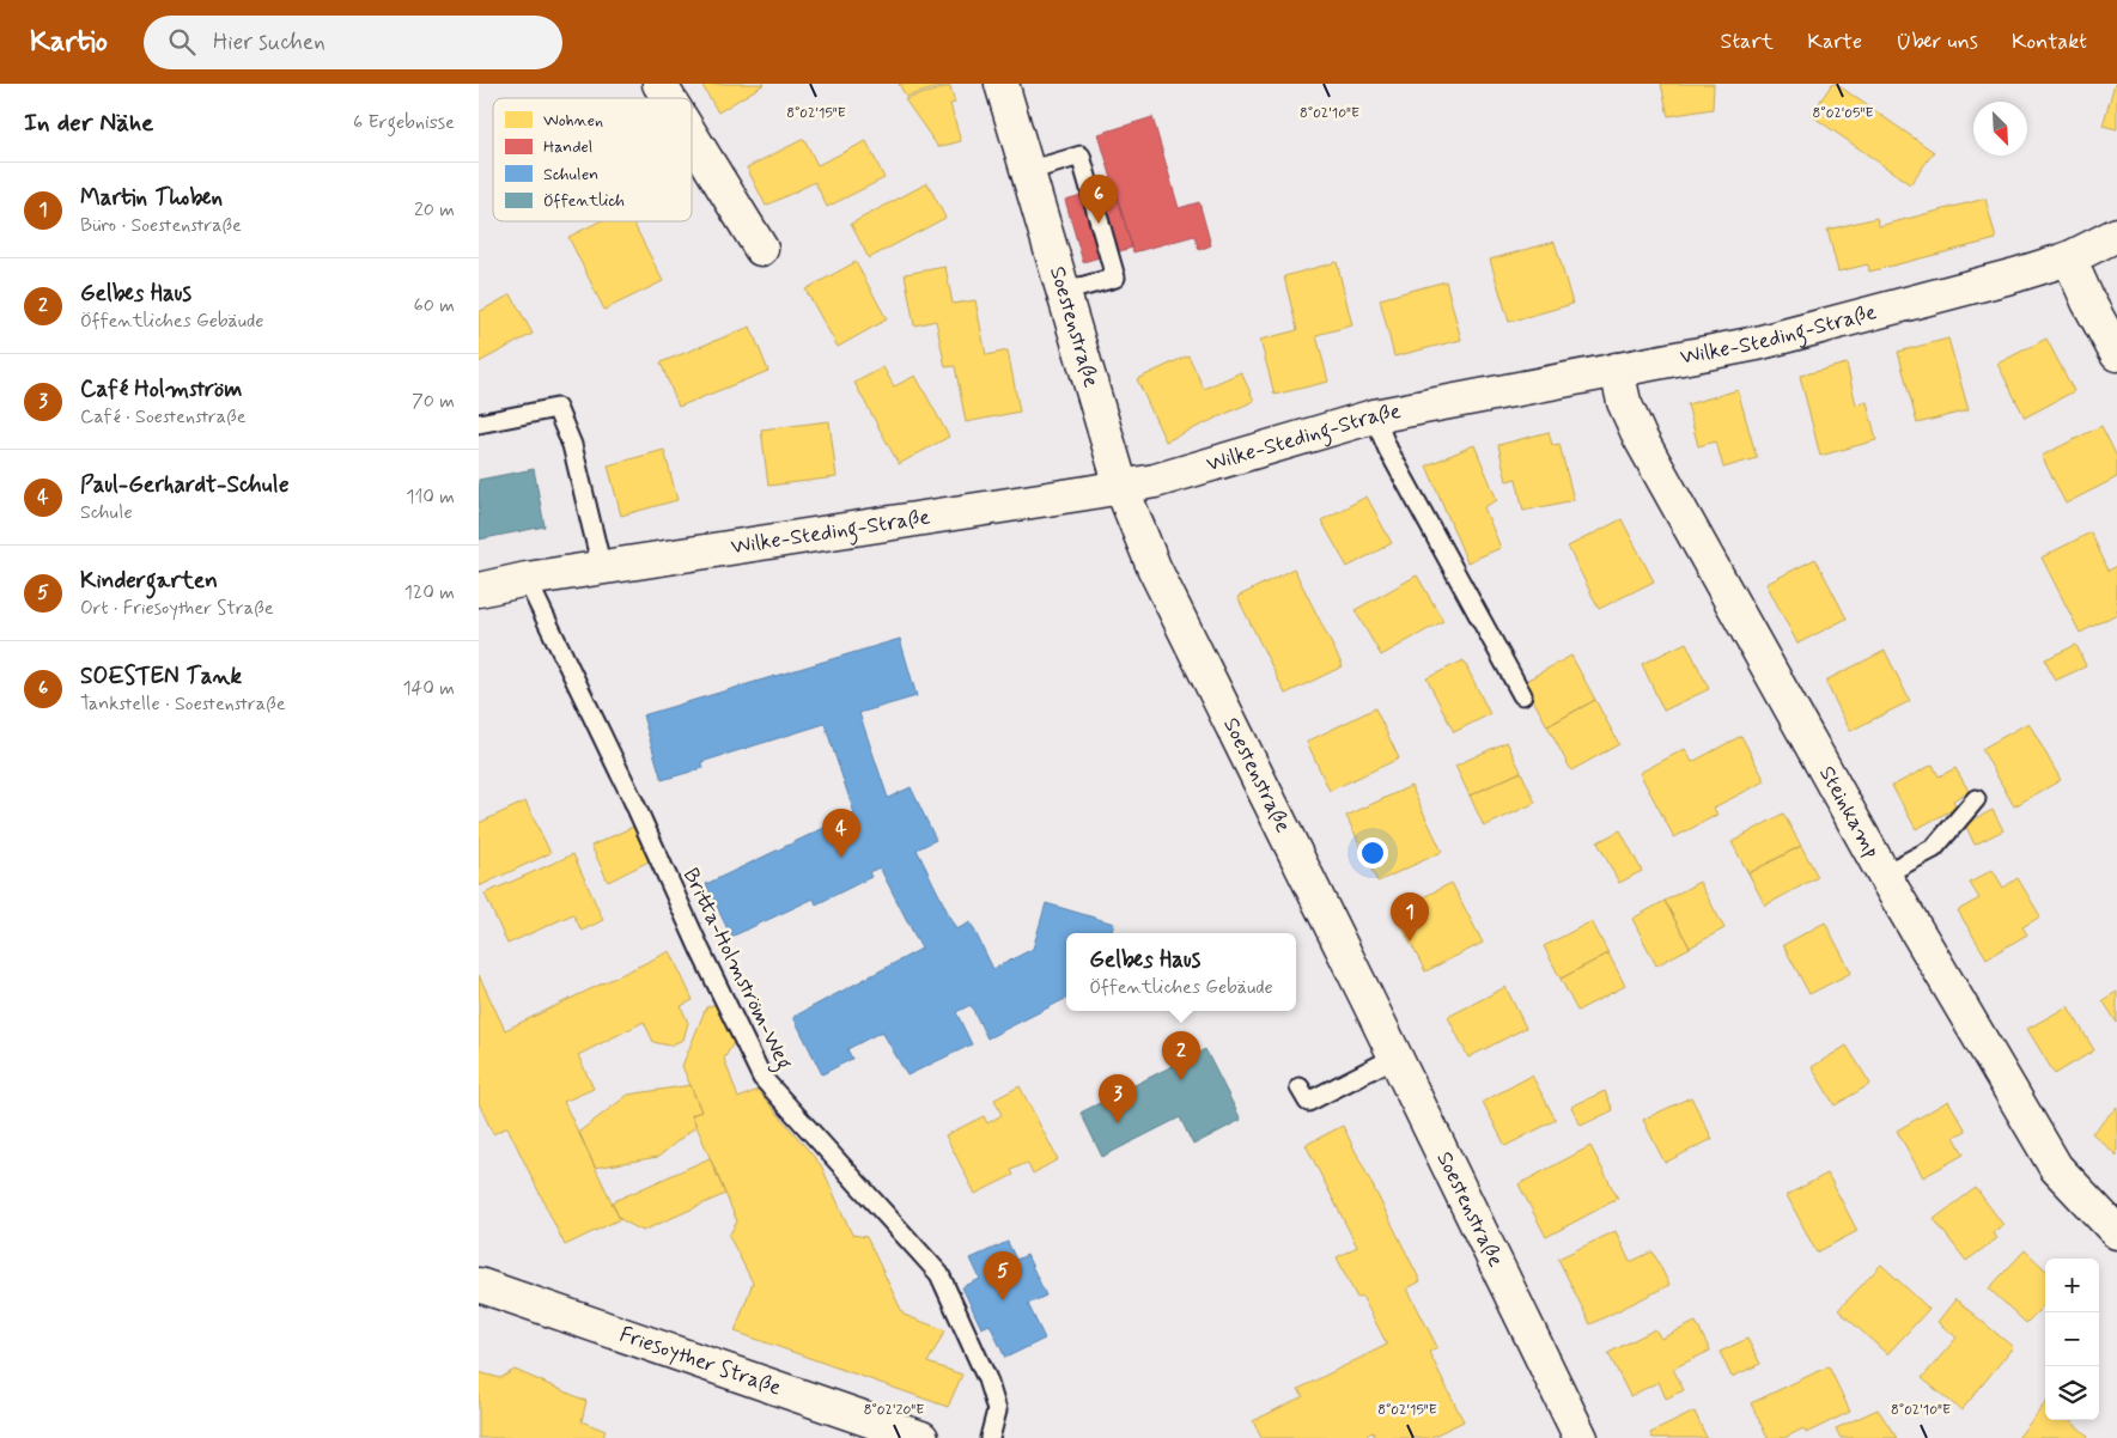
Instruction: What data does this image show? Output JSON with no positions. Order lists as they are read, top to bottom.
{
  "streets": {
    "street": [
      "Soestenstraße",
      "Wilke-Steding-Straße",
      "Steinkamp",
      "Friesoyther Straße"
    ],
    "lane": ["Britta-Holmström-Weg"]
  },
  "crossings": [
    ["Soestenstraße", "Wilke-Steding-Straße"],
    ["Wilke-Steding-Straße", "Steinkamp"],
    ["Wilke-Steding-Straße", "Britta-Holmström-Weg"]
  ],
  "legend": [
    "Wohnen",
    "Handel",
    "Schulen",
    "Öffentlich"
  ],
  "north": "bottom right",
  "page": {
    "header": "Kartio",
    "search": "Hier suchen",
    "nav": [
      "Start",
      "Karte",
      "Über uns",
      "Kontakt"
    ],
    "heading": ["In der Nähe", "6 Ergebnisse"],
    "list": [
      {
        "mark": "1",
        "name": "Martin Thoben",
        "note": "Büro · Soestenstraße",
        "value": "20 m"
      },
      {
        "mark": "2",
        "name": "Gelbes Haus",
        "note": "Öffentliches Gebäude",
        "value": "60 m"
      },
      {
        "mark": "3",
        "name": "Café Holmström",
        "note": "Café · Soestenstraße",
        "value": "70 m"
      },
      {
        "mark": "4",
        "name": "Paul-Gerhardt-Schule",
        "note": "Schule",
        "value": "110 m"
      },
      {
        "mark": "5",
        "name": "Kindergarten",
        "note": "Ort · Friesoyther Straße",
        "value": "120 m"
      },
      {
        "mark": "6",
        "name": "SOESTEN Tank",
        "note": "Tankstelle · Soestenstraße",
        "value": "140 m"
      }
    ],
    "pins": [
      "6",
      "4",
      "1",
      "2",
      "3",
      "5"
    ],
    "popup": ["Gelbes Haus", "Öffentliches Gebäude"],
    "map_buttons": ["+", "−"]
  },
  "coordinates": [
    "8°02'15\"E",
    "8°02'10\"E",
    "8°02'05\"E",
    "8°02'20\"E"
  ]
}
